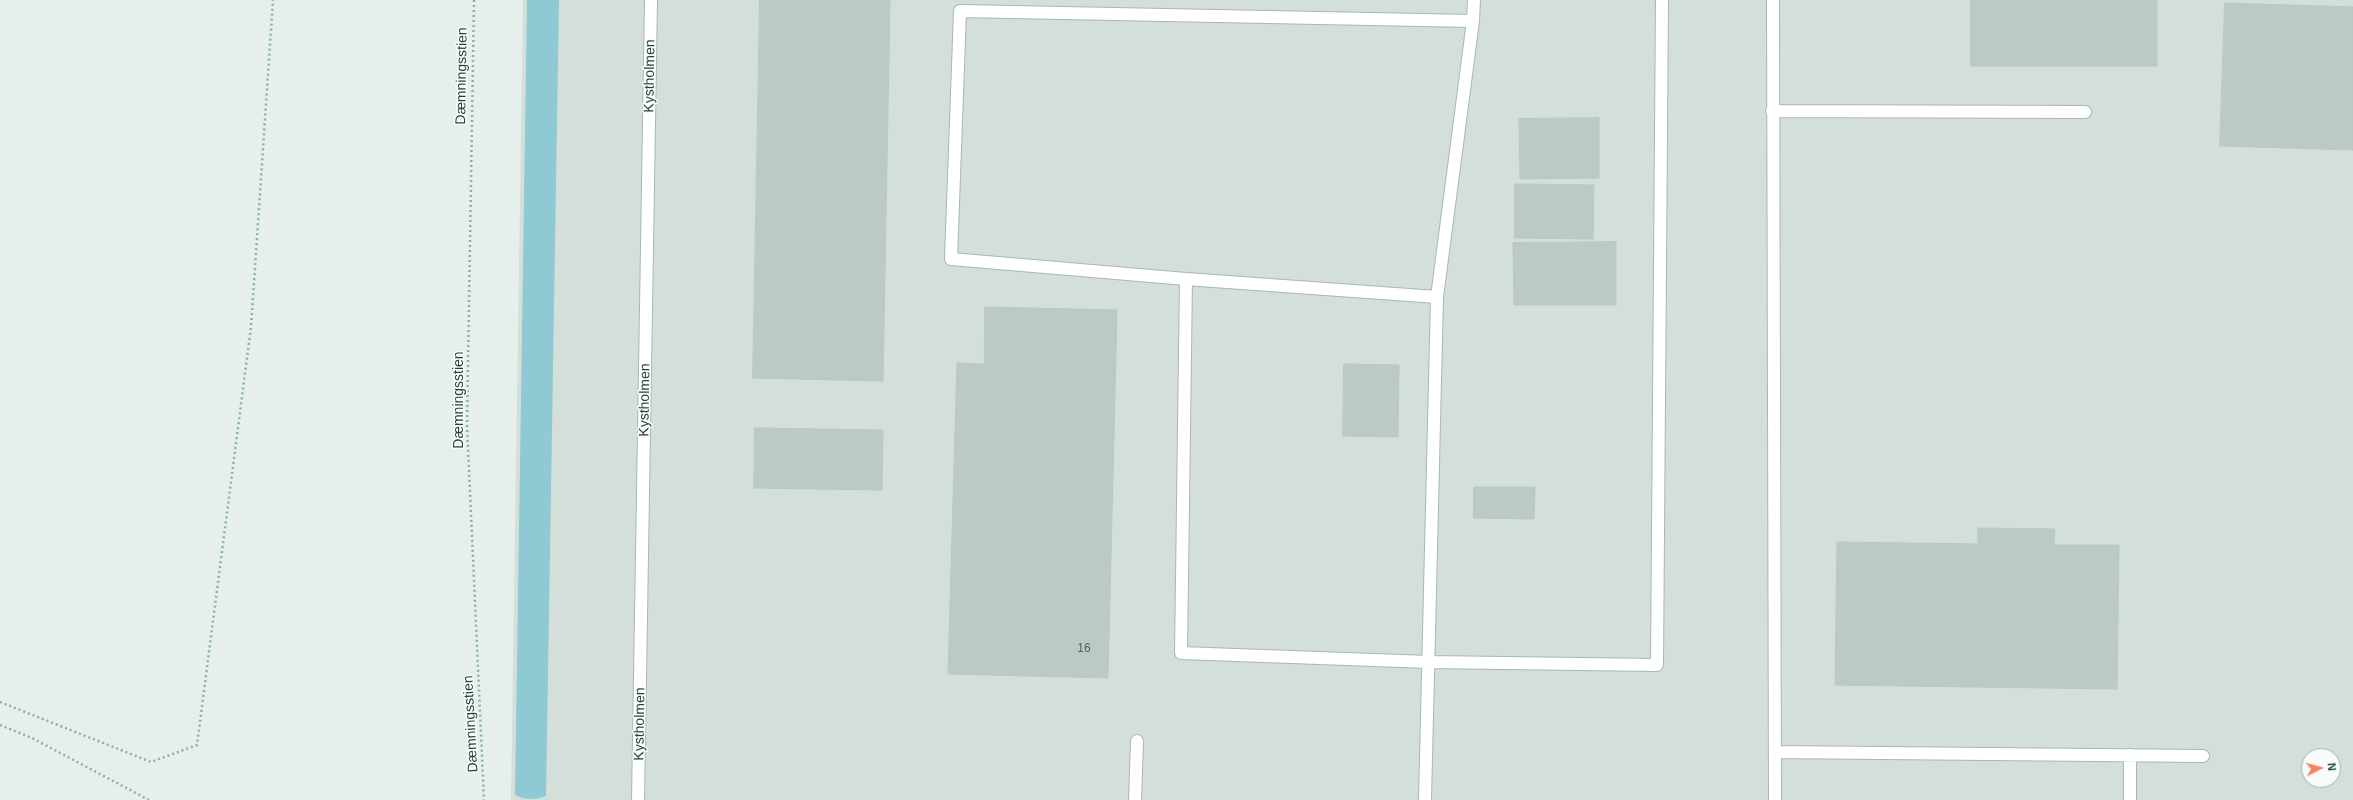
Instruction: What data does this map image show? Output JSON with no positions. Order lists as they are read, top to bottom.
{
  "streets": {
    "street": ["Kystholmen"],
    "path": ["Dæmningsstien"]
  },
  "house_numbers": ["16"],
  "north": "right"
}
